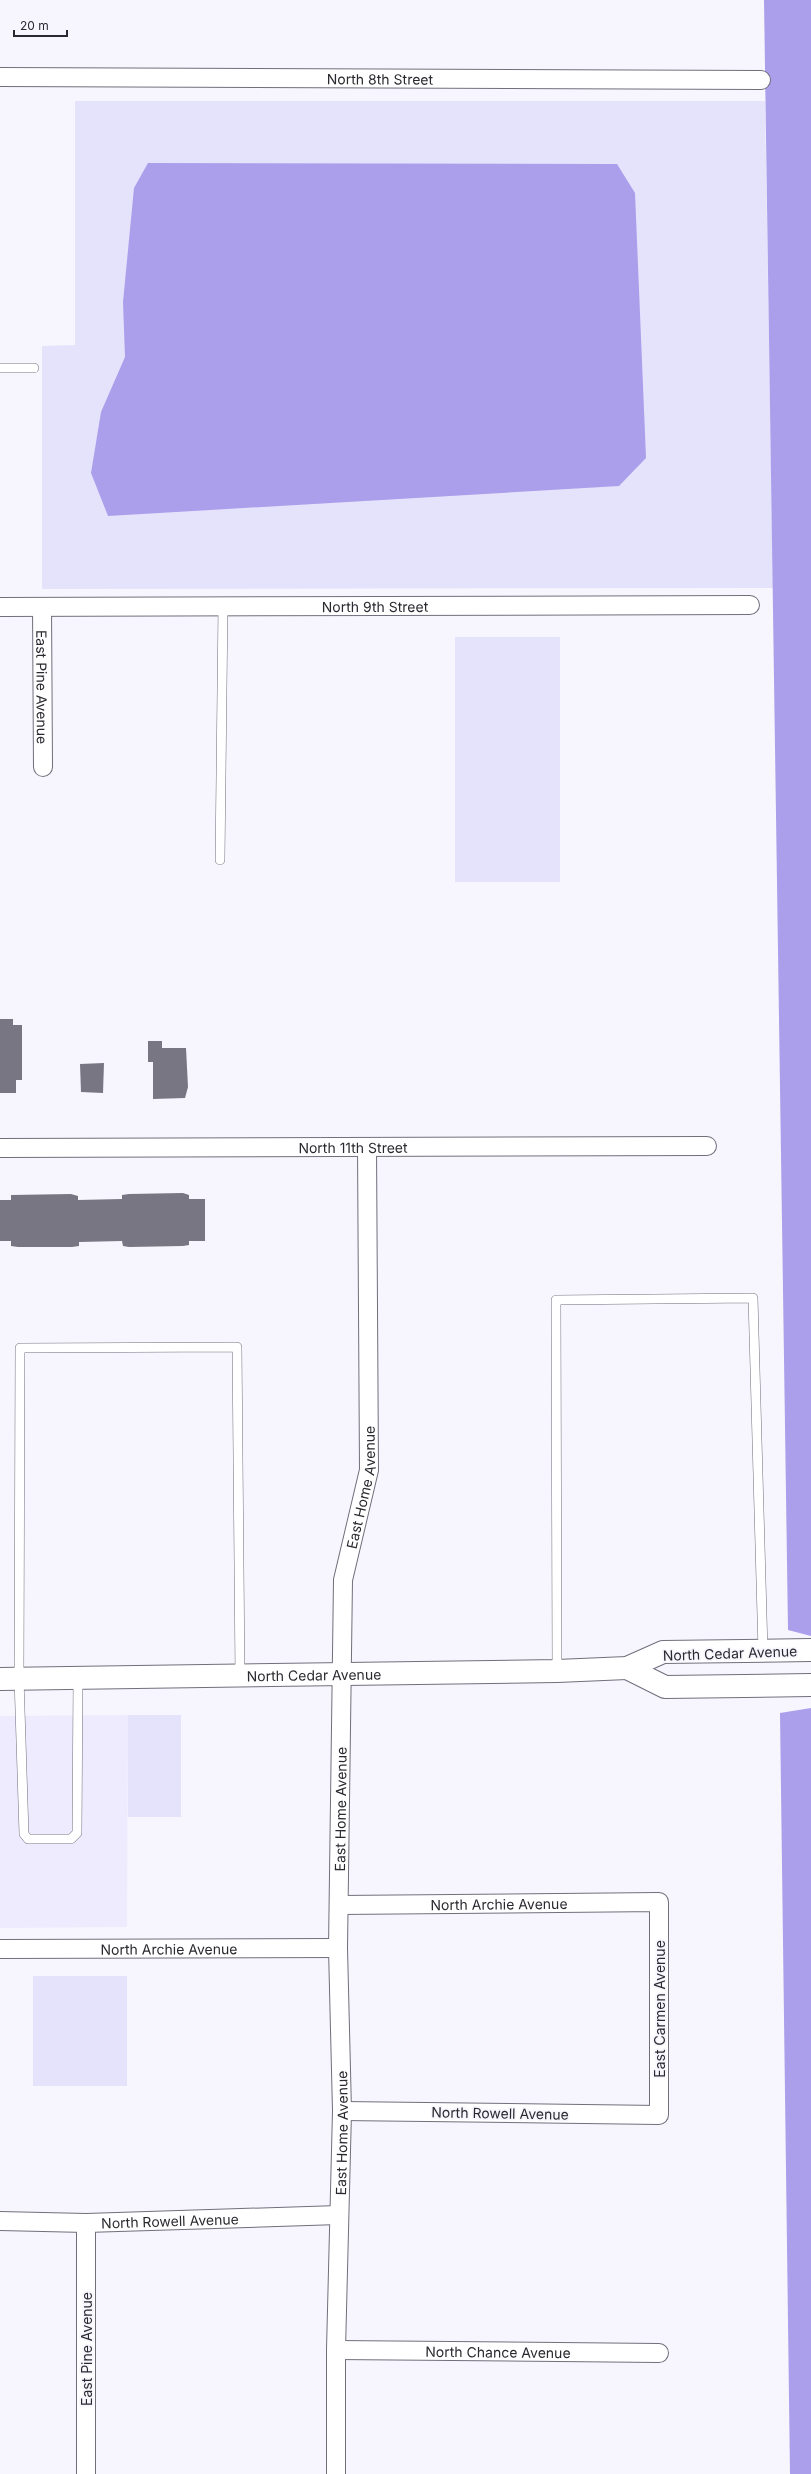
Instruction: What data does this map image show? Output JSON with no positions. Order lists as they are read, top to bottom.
{
  "streets": {
    "main road": ["North Cedar Avenue"],
    "street": [
      "North 8th Street",
      "North 9th Street",
      "East Pine Avenue",
      "North 11th Street",
      "East Home Avenue",
      "North Archie Avenue",
      "East Carmen Avenue",
      "North Rowell Avenue",
      "North Chance Avenue"
    ]
  },
  "crossings": [
    ["North 9th Street", "East Pine Avenue"],
    ["East Pine Avenue", "North Rowell Avenue"],
    ["North 11th Street", "East Home Avenue"],
    ["East Home Avenue", "North Cedar Avenue"],
    ["East Home Avenue", "North Archie Avenue"],
    ["East Home Avenue", "North Rowell Avenue"],
    ["East Home Avenue", "North Chance Avenue"],
    ["North Archie Avenue", "East Carmen Avenue"],
    ["East Carmen Avenue", "North Rowell Avenue"]
  ],
  "scale_bar": "20 m"
}
